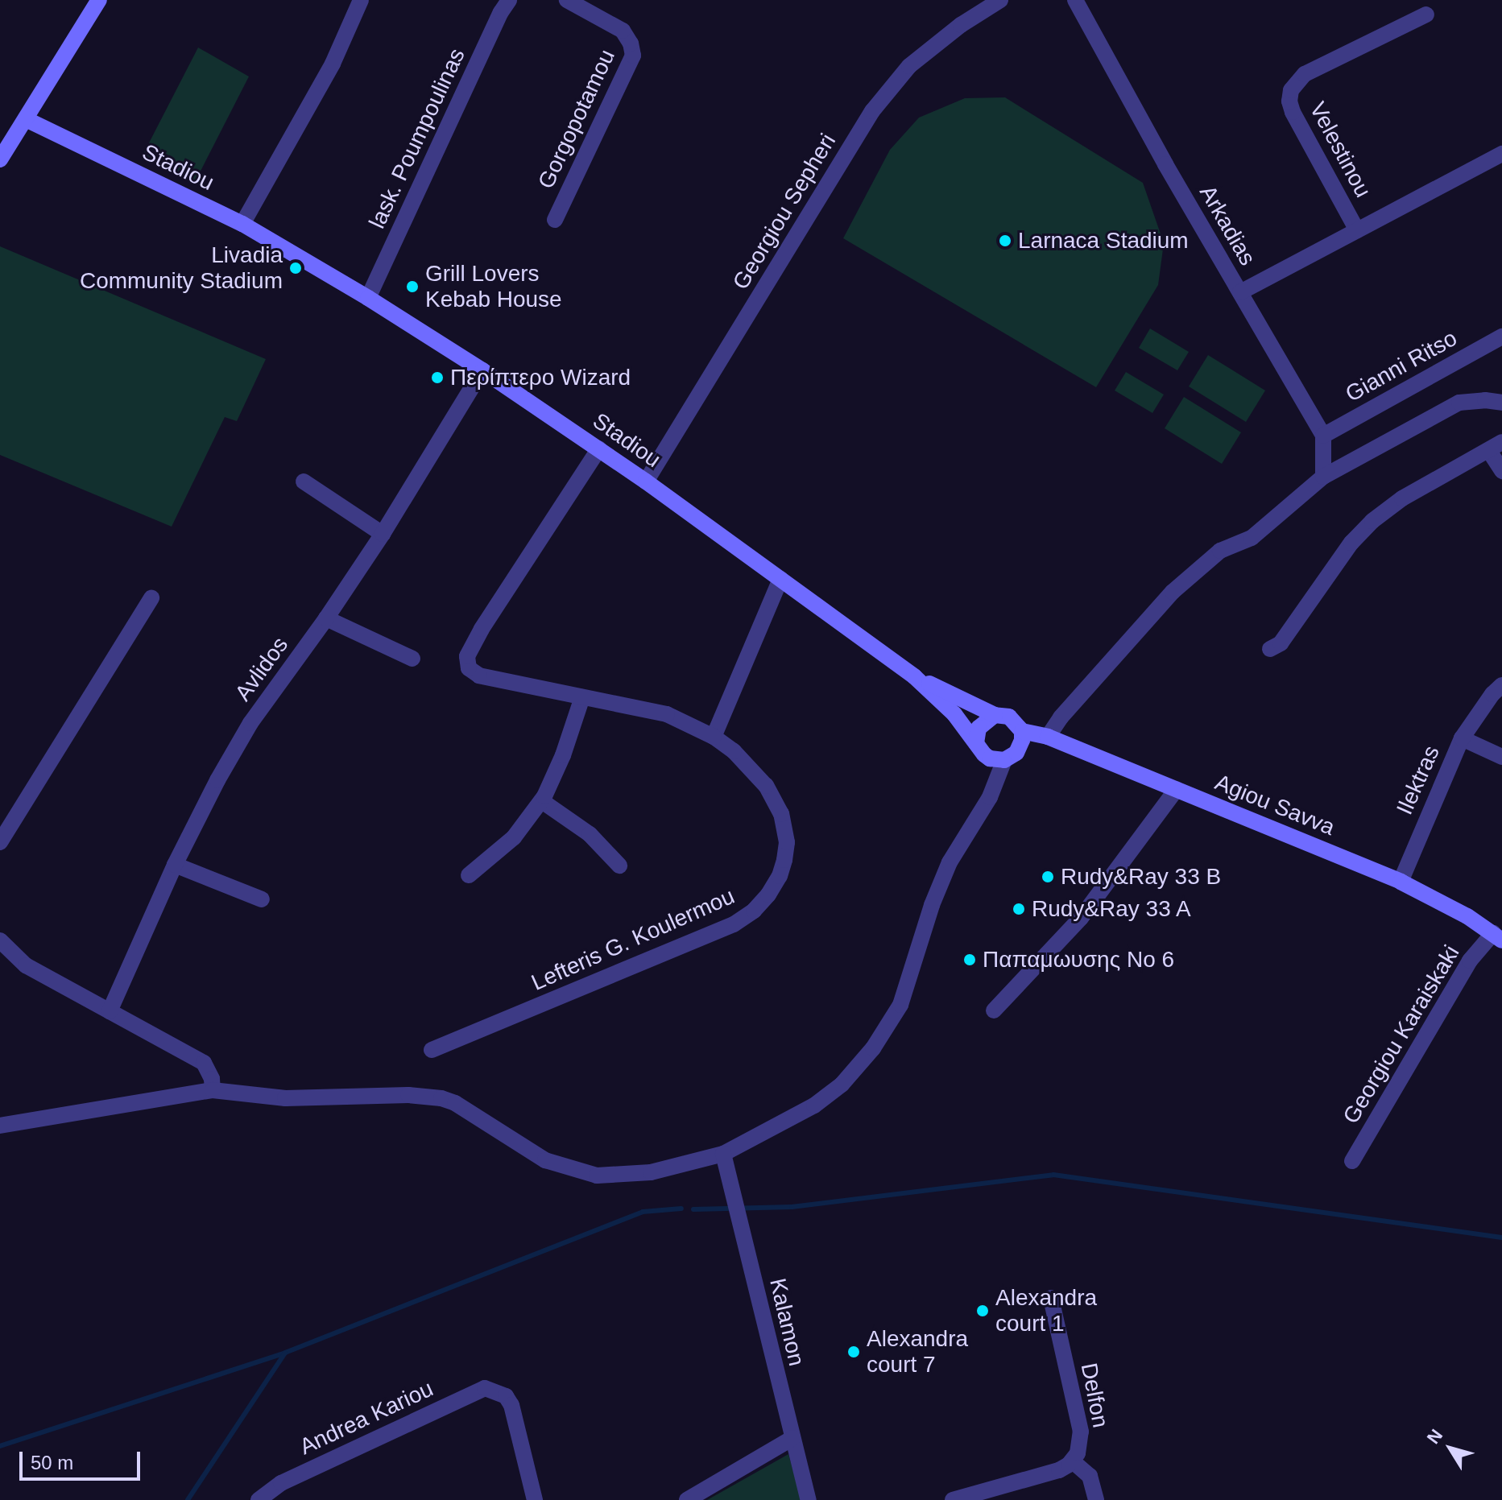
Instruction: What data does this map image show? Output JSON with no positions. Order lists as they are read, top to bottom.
{
  "streets": {
    "street": [
      "Gorgopotamou",
      "lask. Poumpoulinas",
      "Velestinou",
      "Stadiou",
      "Georgiou Sepheri",
      "Arkadias",
      "Gianni Ritso",
      "Avlidos",
      "Ilektras",
      "Agiou Savva",
      "Lefteris G. Koulermou",
      "Georgiou Karaiskaki",
      "Kalamon",
      "Delfon",
      "Andrea Kariou"
    ]
  },
  "crossings": [
    ["lask. Poumpoulinas", "Stadiou"],
    ["Stadiou", "Georgiou Sepheri"],
    ["Stadiou", "Avlidos"],
    ["Stadiou", "Agiou Savva"],
    ["Stadiou", "Lefteris G. Koulermou"],
    ["Arkadias", "Gianni Ritso"],
    ["Ilektras", "Agiou Savva"],
    ["Agiou Savva", "Georgiou Karaiskaki"]
  ],
  "places": [
    "Larnaca Stadium",
    "Livadia Community Stadium",
    "Grill Lovers Kebab House",
    "Περίπτερο Wizard",
    "Rudy&Ray 33 B",
    "Rudy&Ray 33 A",
    "Παπαμωυσης No 6",
    "Alexandra court 1",
    "Alexandra court 7"
  ],
  "scale_bar": "50 m",
  "north": "top left"
}
